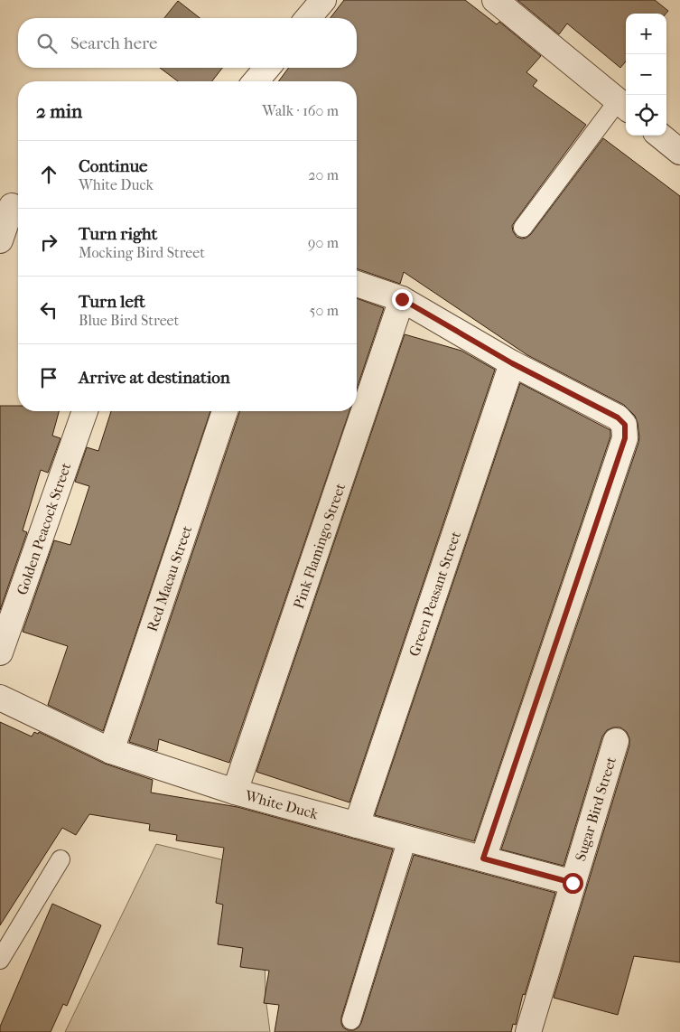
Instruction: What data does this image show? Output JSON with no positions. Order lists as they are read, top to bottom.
{
  "streets": {
    "street": [
      "Golden Peacock Street",
      "Pink Flamingo Street",
      "Red Macau Street",
      "Green Peasant Street",
      "White Duck",
      "Sugar Bird Street"
    ]
  },
  "crossings": [
    ["Pink Flamingo Street", "White Duck"],
    ["Red Macau Street", "White Duck"],
    ["Green Peasant Street", "White Duck"],
    ["White Duck", "Sugar Bird Street"]
  ],
  "page": {
    "map_buttons": ["+", "−"],
    "search": "Search here",
    "heading": ["2 min", "Walk · 160 m"],
    "list": [
      ["Continue", "White Duck", "20 m"],
      ["Turn right", "Mocking Bird Street", "90 m"],
      ["Turn left", "Blue Bird Street", "50 m"],
      "Arrive at destination"
    ]
  }
}
